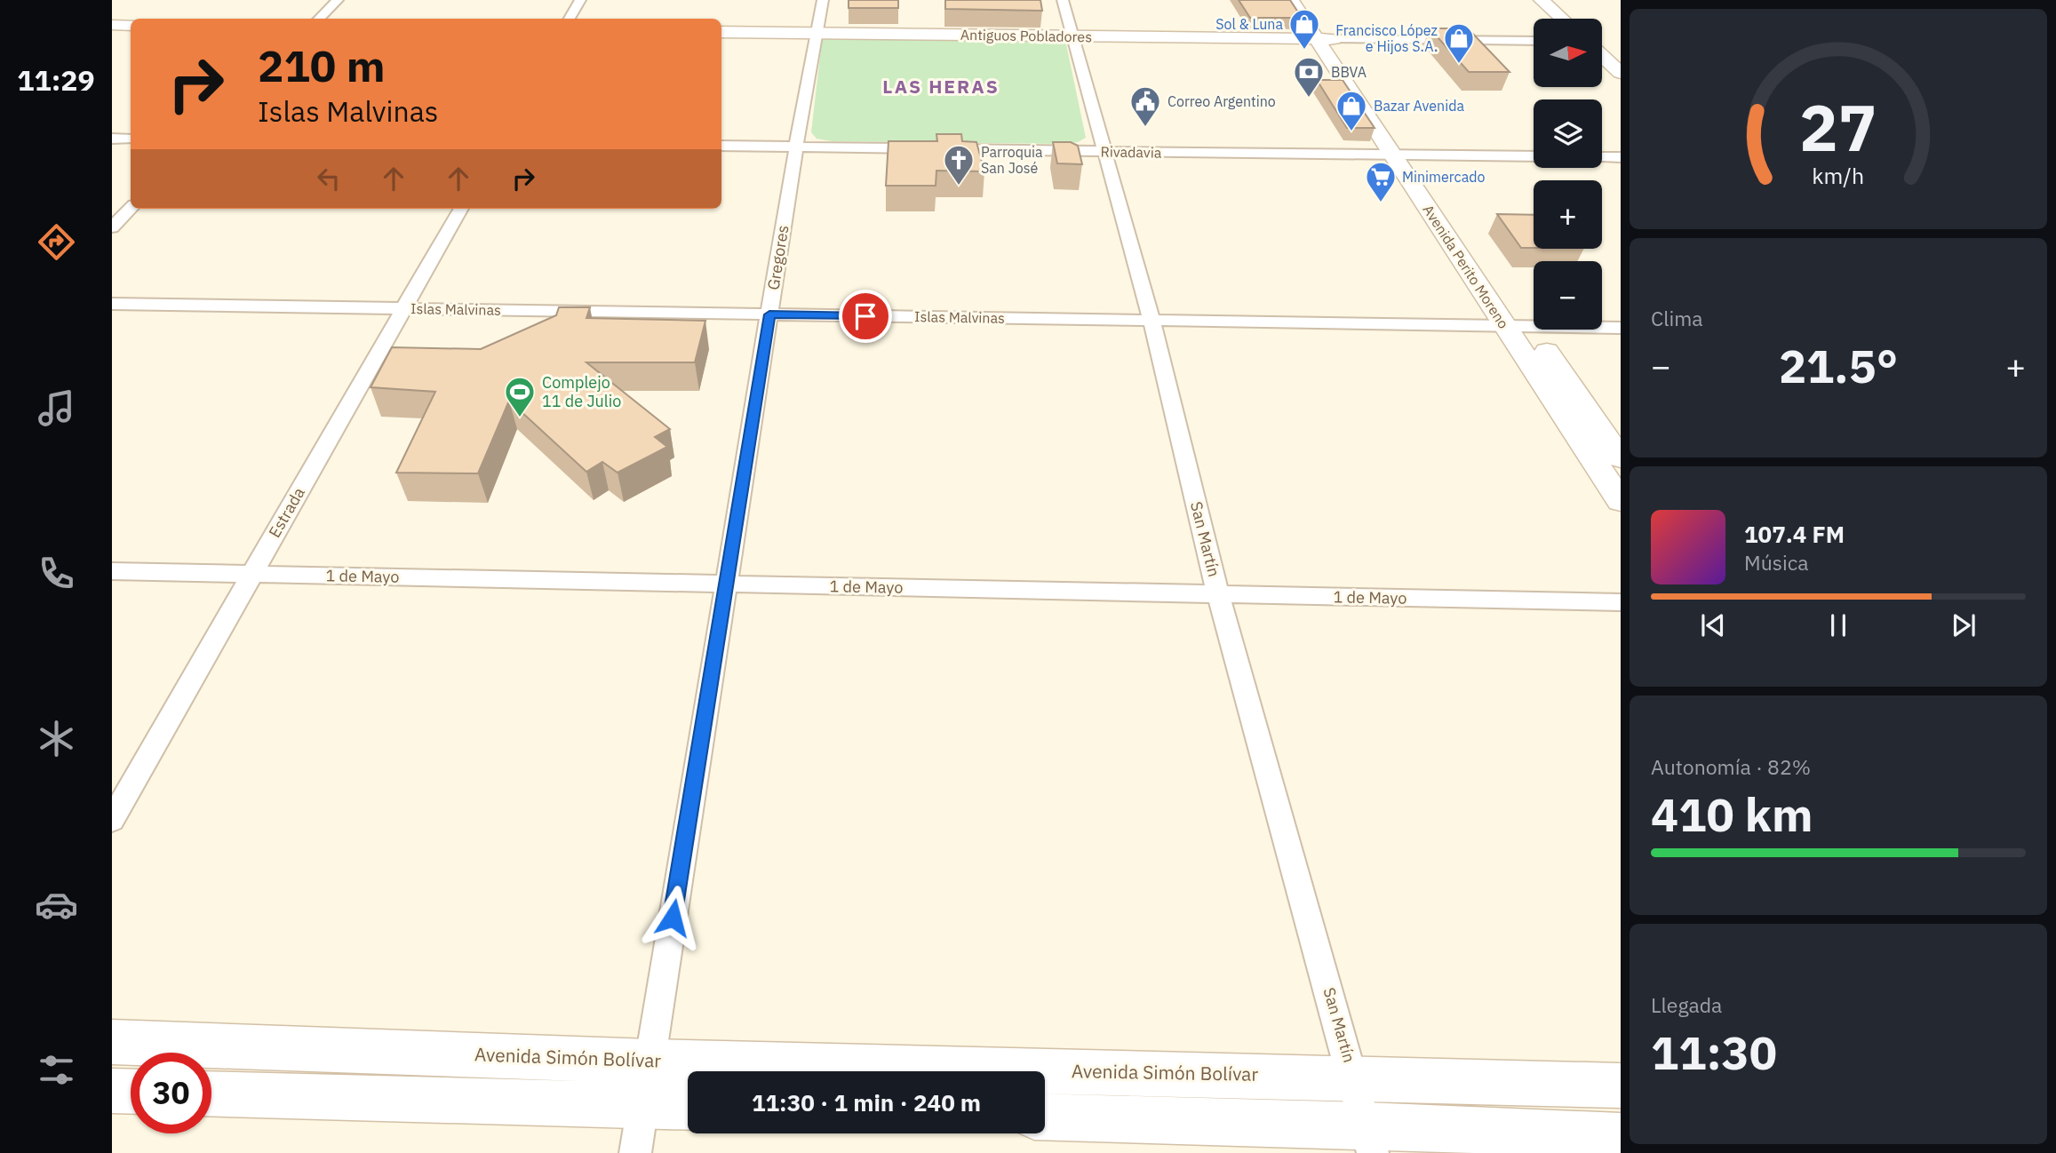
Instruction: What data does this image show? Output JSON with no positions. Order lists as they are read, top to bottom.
{
  "streets": {
    "street": [
      "Antiguos Pobladores",
      "Rivadavia",
      "Gregores",
      "Avenida Perito Moreno",
      "Islas Malvinas",
      "Estrada",
      "San Martín",
      "1 de Mayo",
      "Avenida Simón Bolívar"
    ]
  },
  "crossings": [
    ["Antiguos Pobladores", "Gregores"],
    ["Antiguos Pobladores", "Avenida Perito Moreno"],
    ["Antiguos Pobladores", "San Martín"],
    ["Rivadavia", "Gregores"],
    ["Rivadavia", "Avenida Perito Moreno"],
    ["Rivadavia", "San Martín"],
    ["Gregores", "Islas Malvinas"],
    ["Gregores", "1 de Mayo"],
    ["Gregores", "Avenida Simón Bolívar"],
    ["Avenida Perito Moreno", "Islas Malvinas"],
    ["Islas Malvinas", "Estrada"],
    ["Islas Malvinas", "San Martín"],
    ["Estrada", "1 de Mayo"],
    ["San Martín", "1 de Mayo"],
    ["San Martín", "Avenida Simón Bolívar"]
  ],
  "districts": ["LAS HERAS"],
  "places": {
    "shop": ["Sol & Luna", "Francisco López e Hijos S.A.", "Bazar Avenida"],
    "bank": ["BBVA"],
    "public building": ["Correo Argentino"],
    "church": ["Parroquia San José"],
    "supermarket": ["Minimercado"],
    "sports": ["Complejo 11 de Julio"]
  },
  "north": "right",
  "page": {
    "tabs": "11:29",
    "map_buttons": ["+", "−"],
    "turn": ["210 m", "Islas Malvinas"],
    "tile": [
      "Clima",
      ["Autonomía · 82%", "410 km"],
      ["Llegada", "11:30"]
    ],
    "heat": ["−", "21.5°", "+"],
    "song": ["107.4 FM", "Música"],
    "limit": "30",
    "trip": "11:30 · 1 min · 240 m",
    "gauge": ["27", "km/h"]
  }
}
